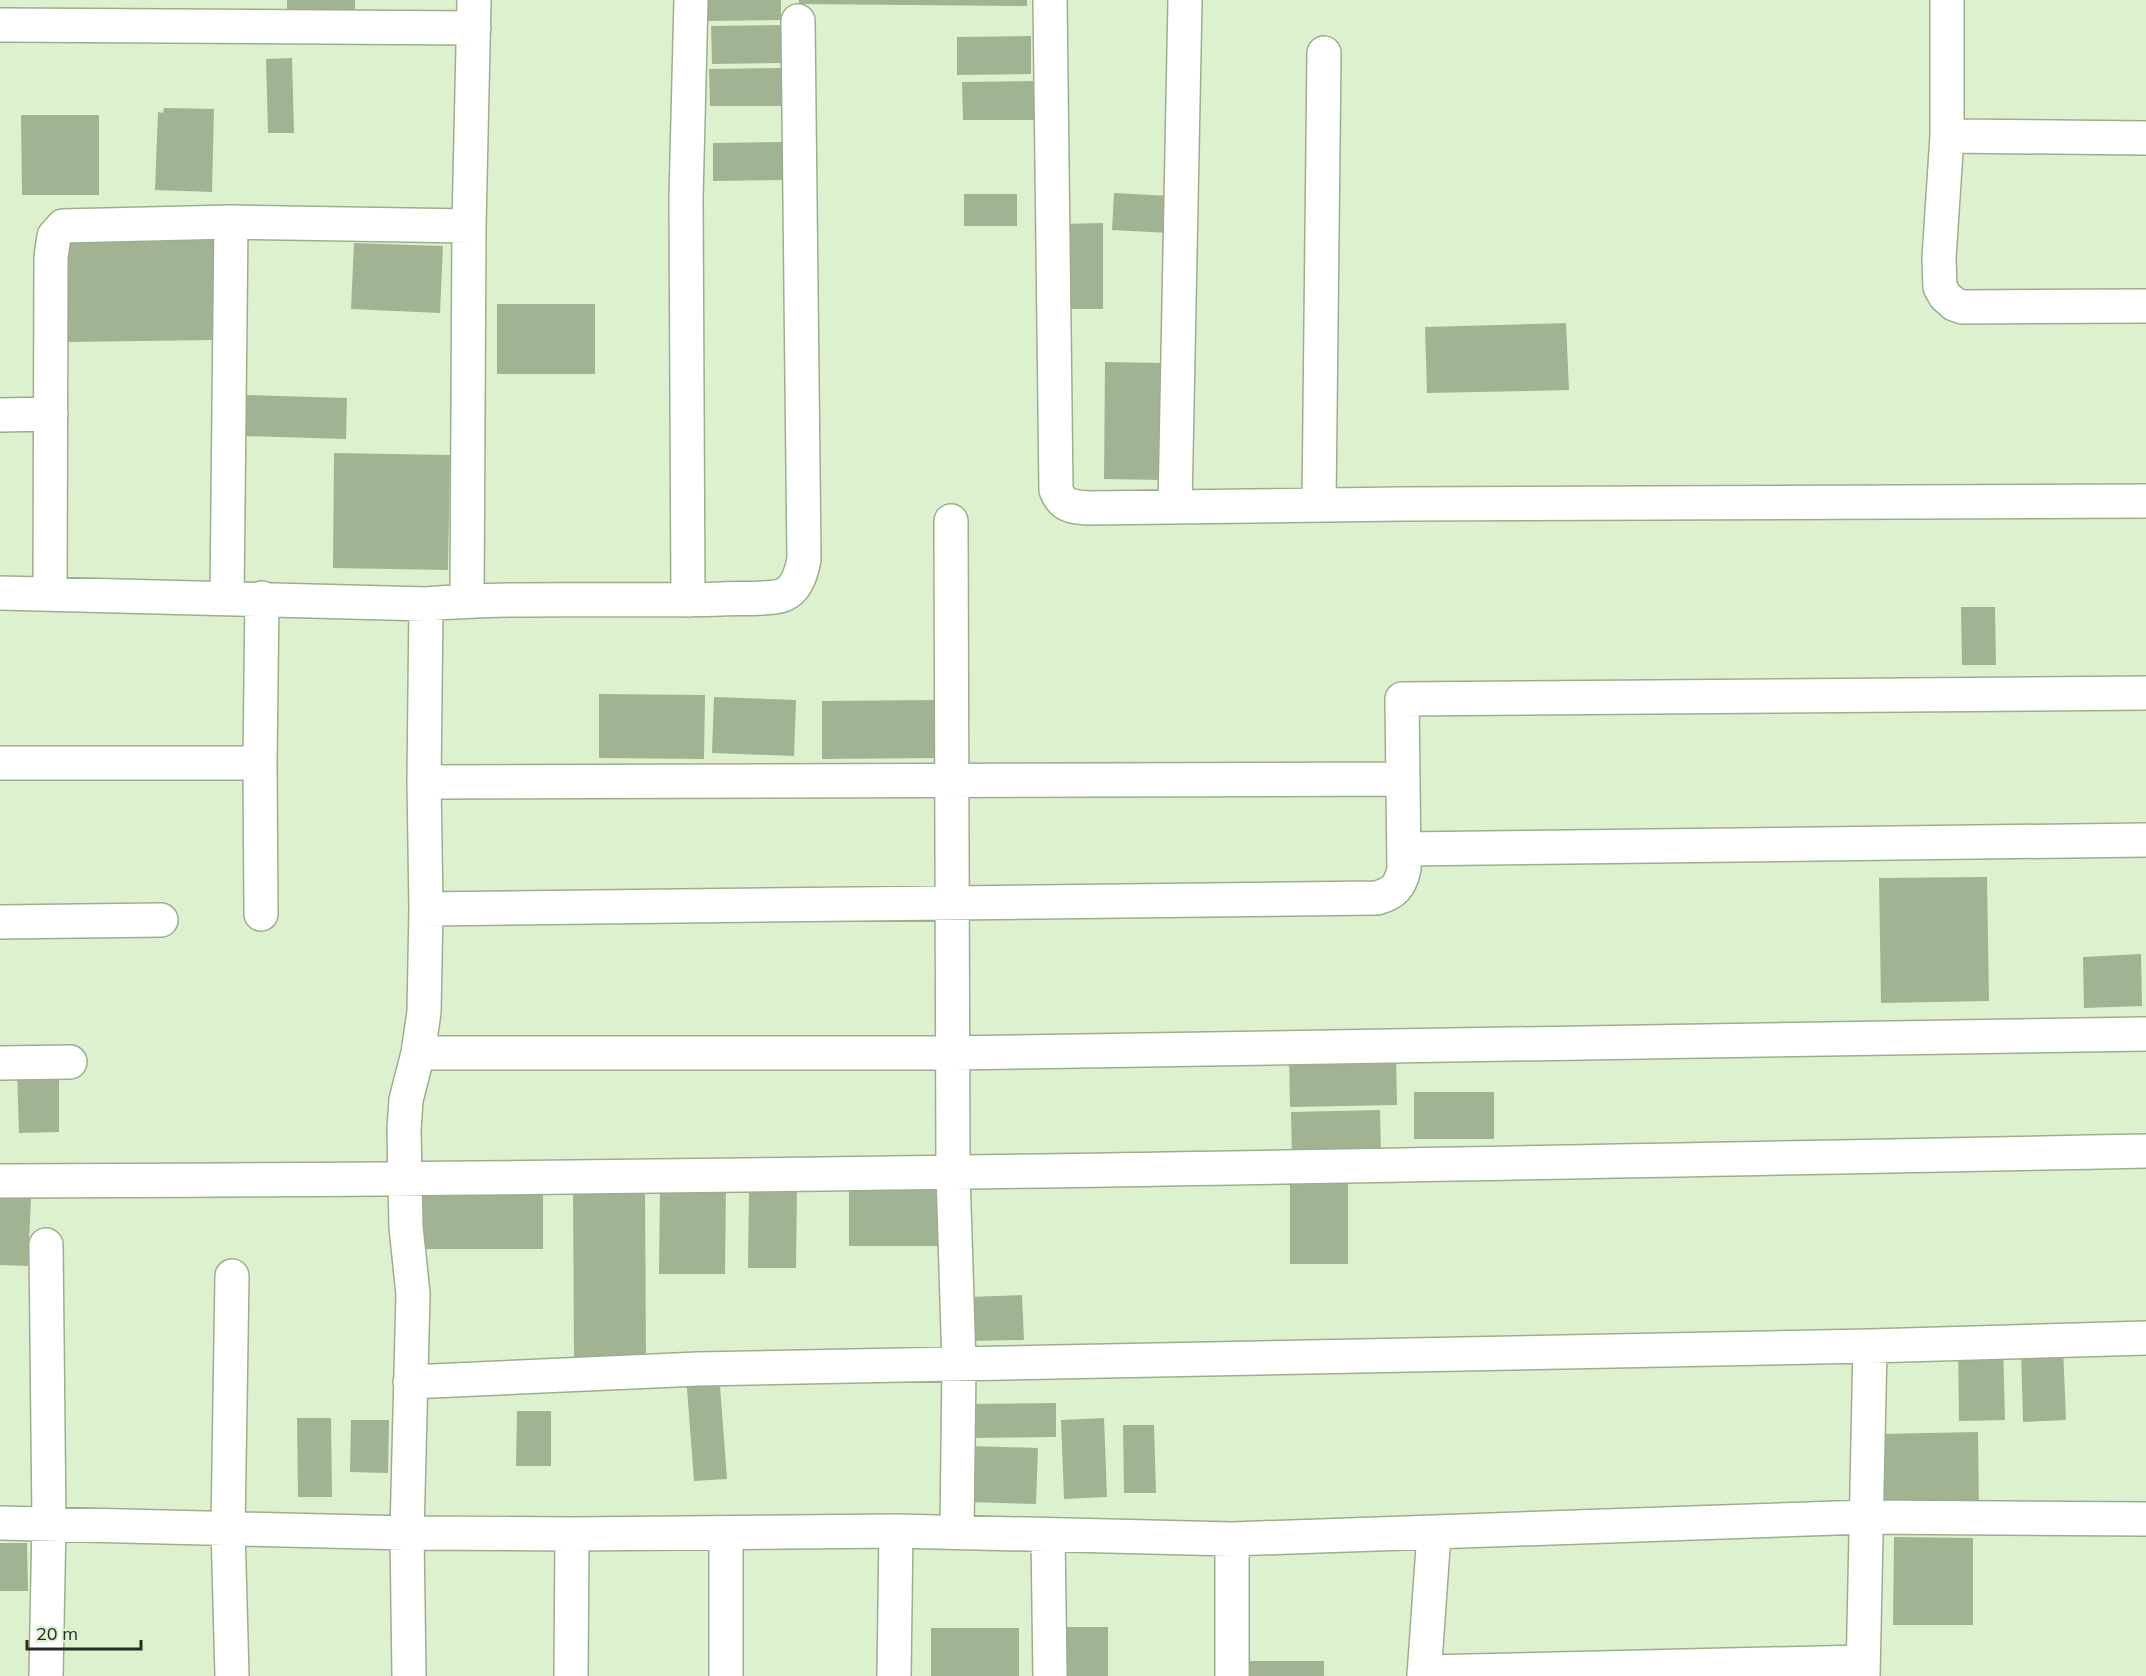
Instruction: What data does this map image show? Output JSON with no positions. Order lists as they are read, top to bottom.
{
  "scale_bar": "20 m"
}
